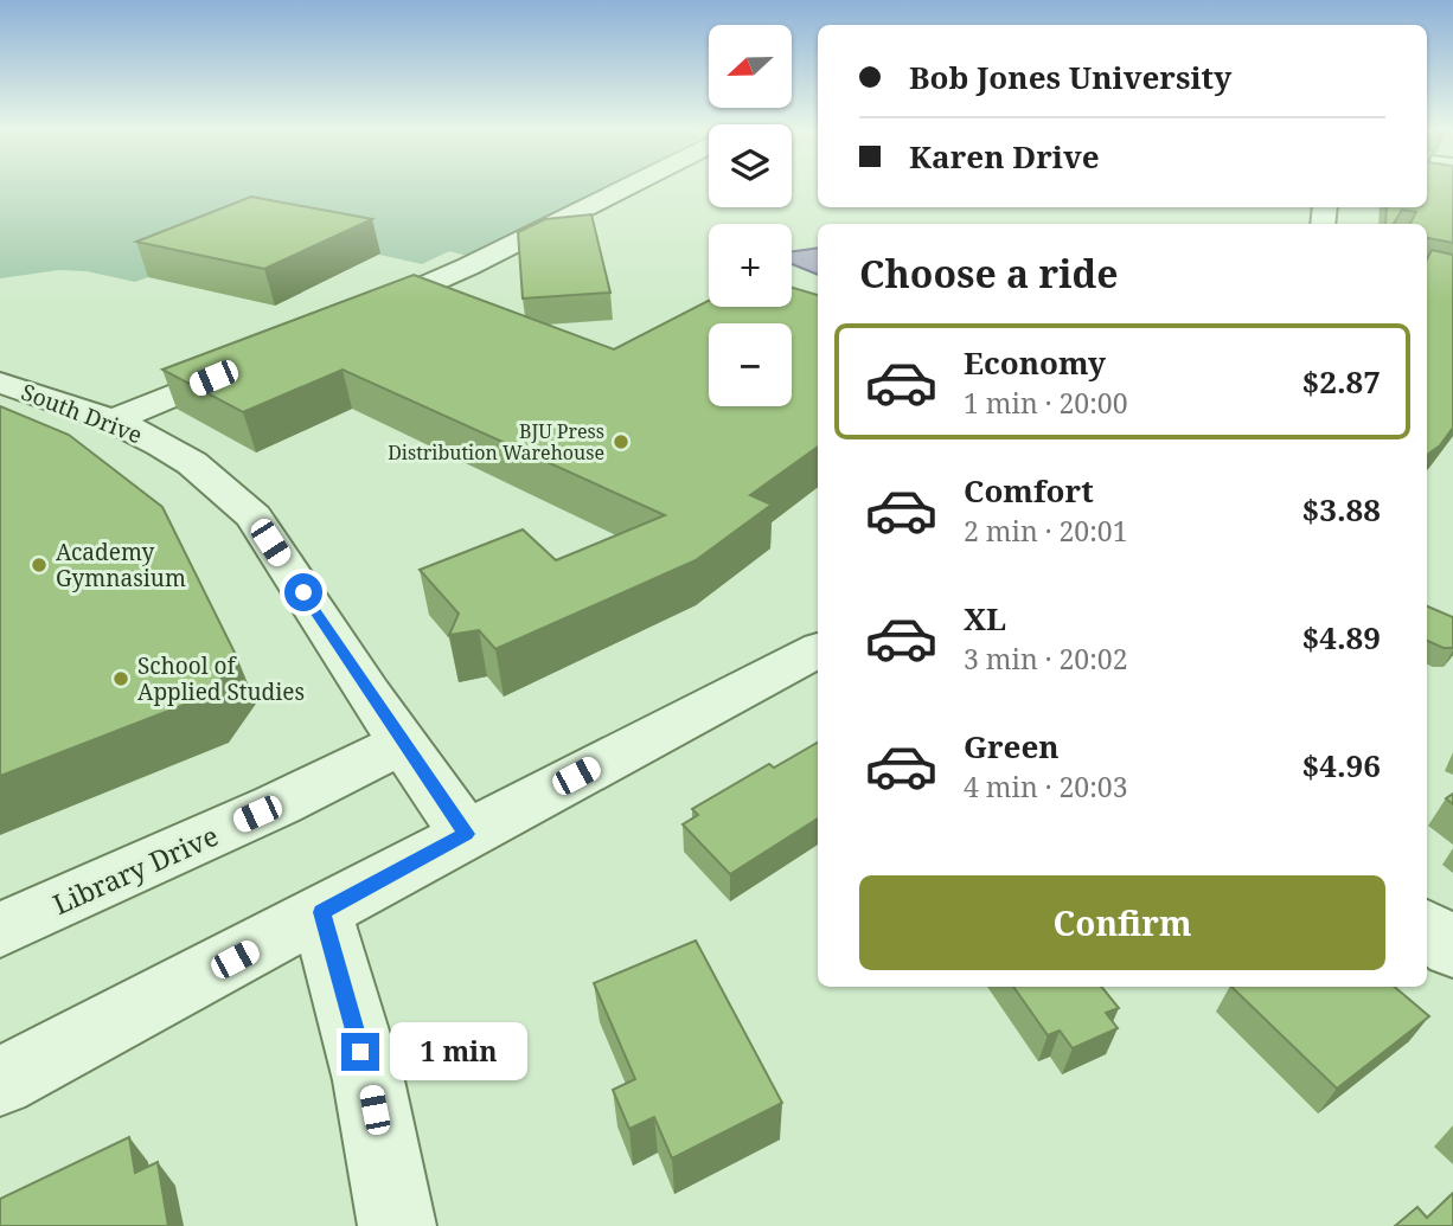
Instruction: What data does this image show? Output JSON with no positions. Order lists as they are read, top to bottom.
{
  "streets": {
    "street": ["South Drive", "Library Drive"]
  },
  "crossings": [
    ["South Drive", "Library Drive"]
  ],
  "places": ["BJU Press Distribution Warehouse", "Academy Gymnasium", "School of Applied Studies"],
  "north": "left",
  "page": {
    "map_buttons": ["+", "−"],
    "banner": ["Bob Jones University", "Karen Drive"],
    "heading": "Choose a ride",
    "list": [
      {
        "name": "Economy",
        "note": "1 min · 20:00",
        "value": "$2.87"
      },
      {
        "name": "Comfort",
        "note": "2 min · 20:01",
        "value": "$3.88"
      },
      {
        "name": "XL",
        "note": "3 min · 20:02",
        "value": "$4.89"
      },
      {
        "name": "Green",
        "note": "4 min · 20:03",
        "value": "$4.96"
      }
    ],
    "buttons": "Confirm",
    "bubble": "1 min"
  }
}
